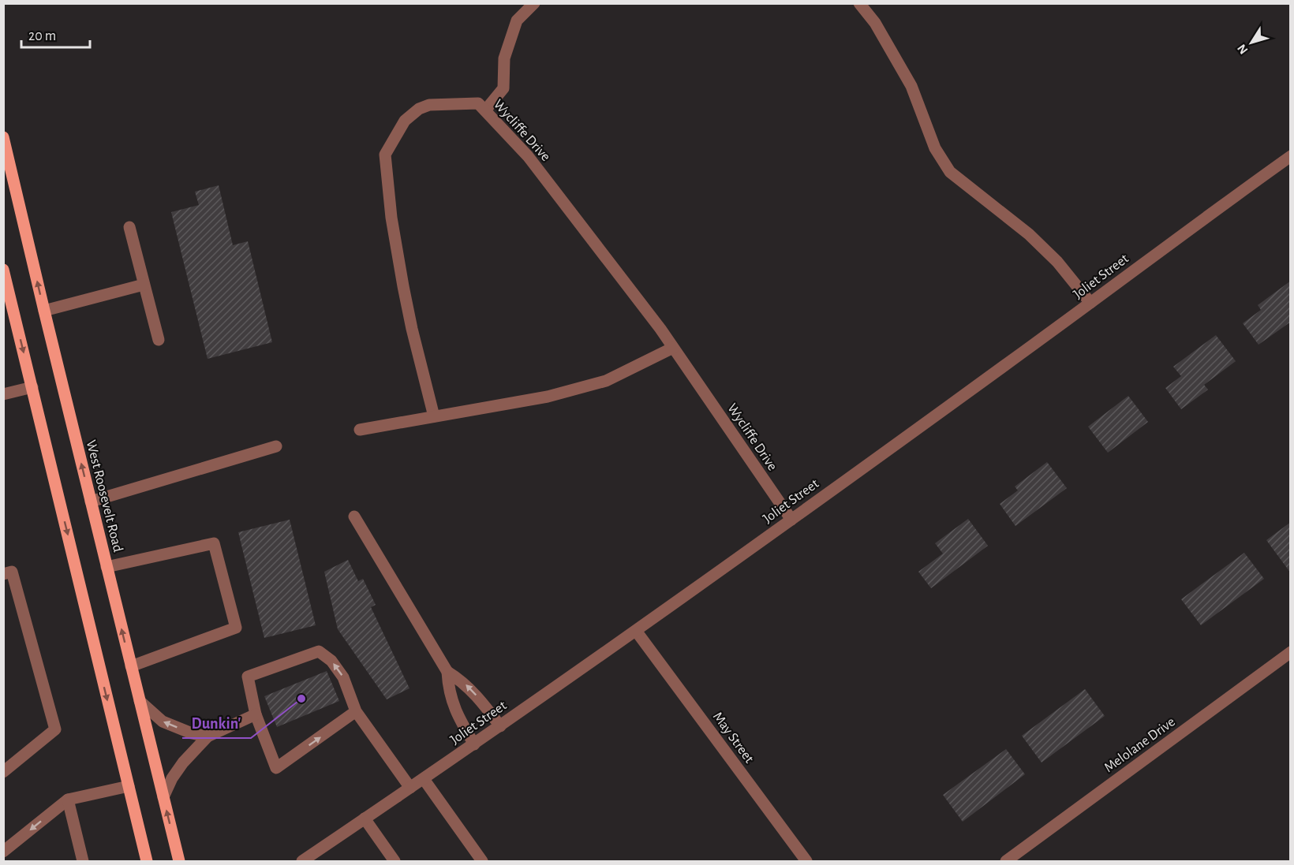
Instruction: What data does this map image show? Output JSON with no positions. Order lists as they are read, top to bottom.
{
  "streets": {
    "main road": ["West Roosevelt Road"],
    "street": [
      "Wycliffe Drive",
      "Joliet Street",
      "May Street",
      "Melolane Drive"
    ]
  },
  "crossings": [
    ["Wycliffe Drive", "Joliet Street"],
    ["Joliet Street", "May Street"]
  ],
  "places": ["Dunkin'"],
  "scale_bar": "20 m",
  "north": "bottom left"
}
